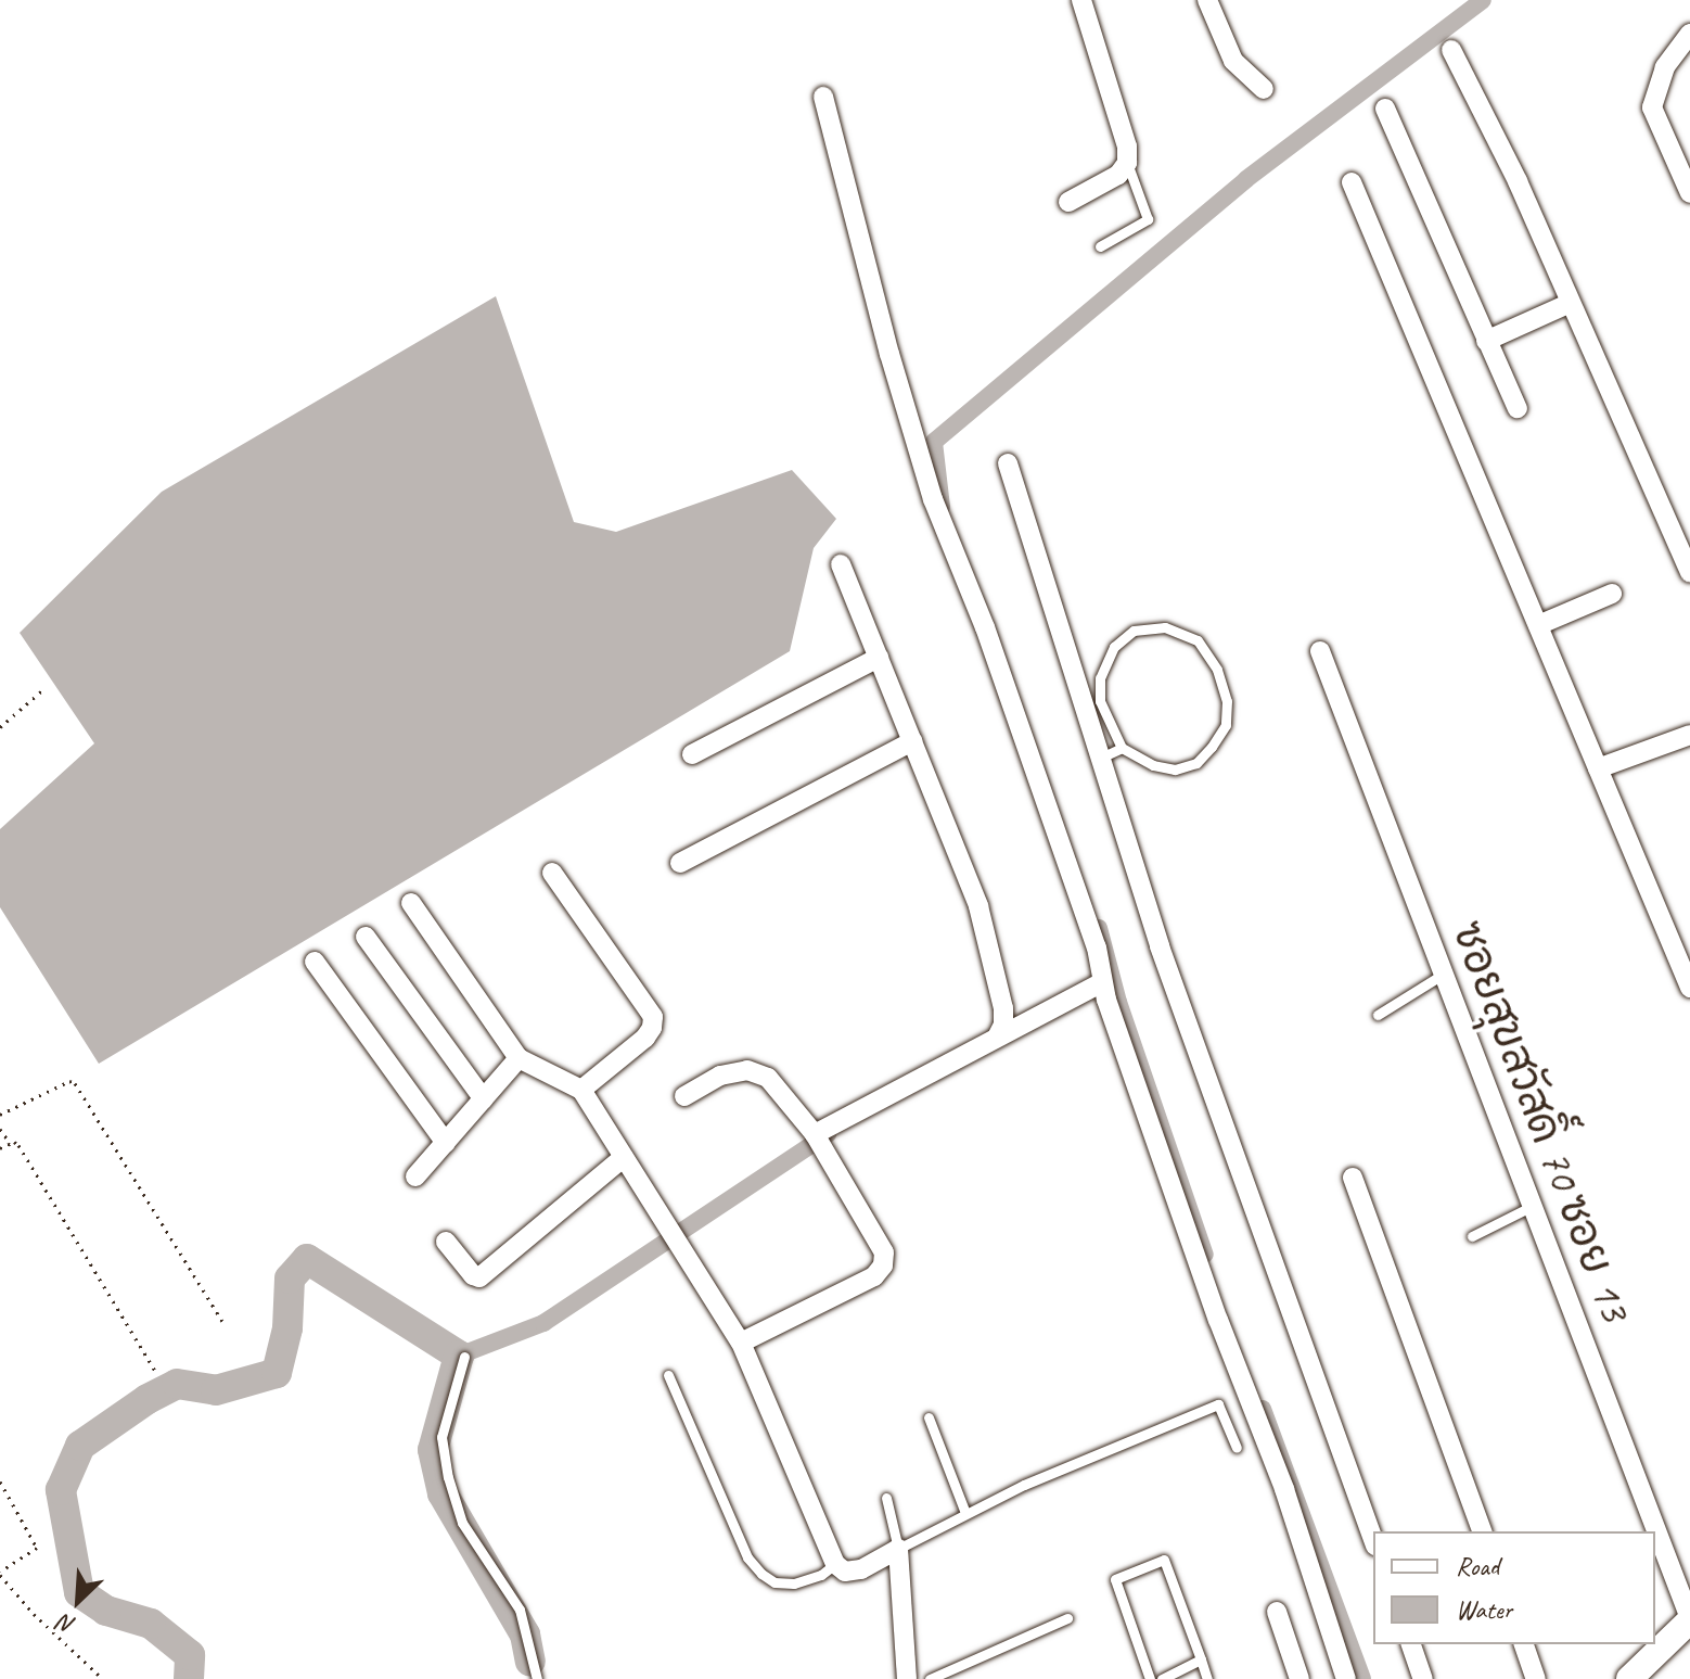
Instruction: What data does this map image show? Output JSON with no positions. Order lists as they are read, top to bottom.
{
  "streets": {
    "street": ["ซอยสุขสวัสดิ์ 70 ซอย 13"]
  },
  "legend": ["Road", "Water"],
  "north": "bottom left"
}
